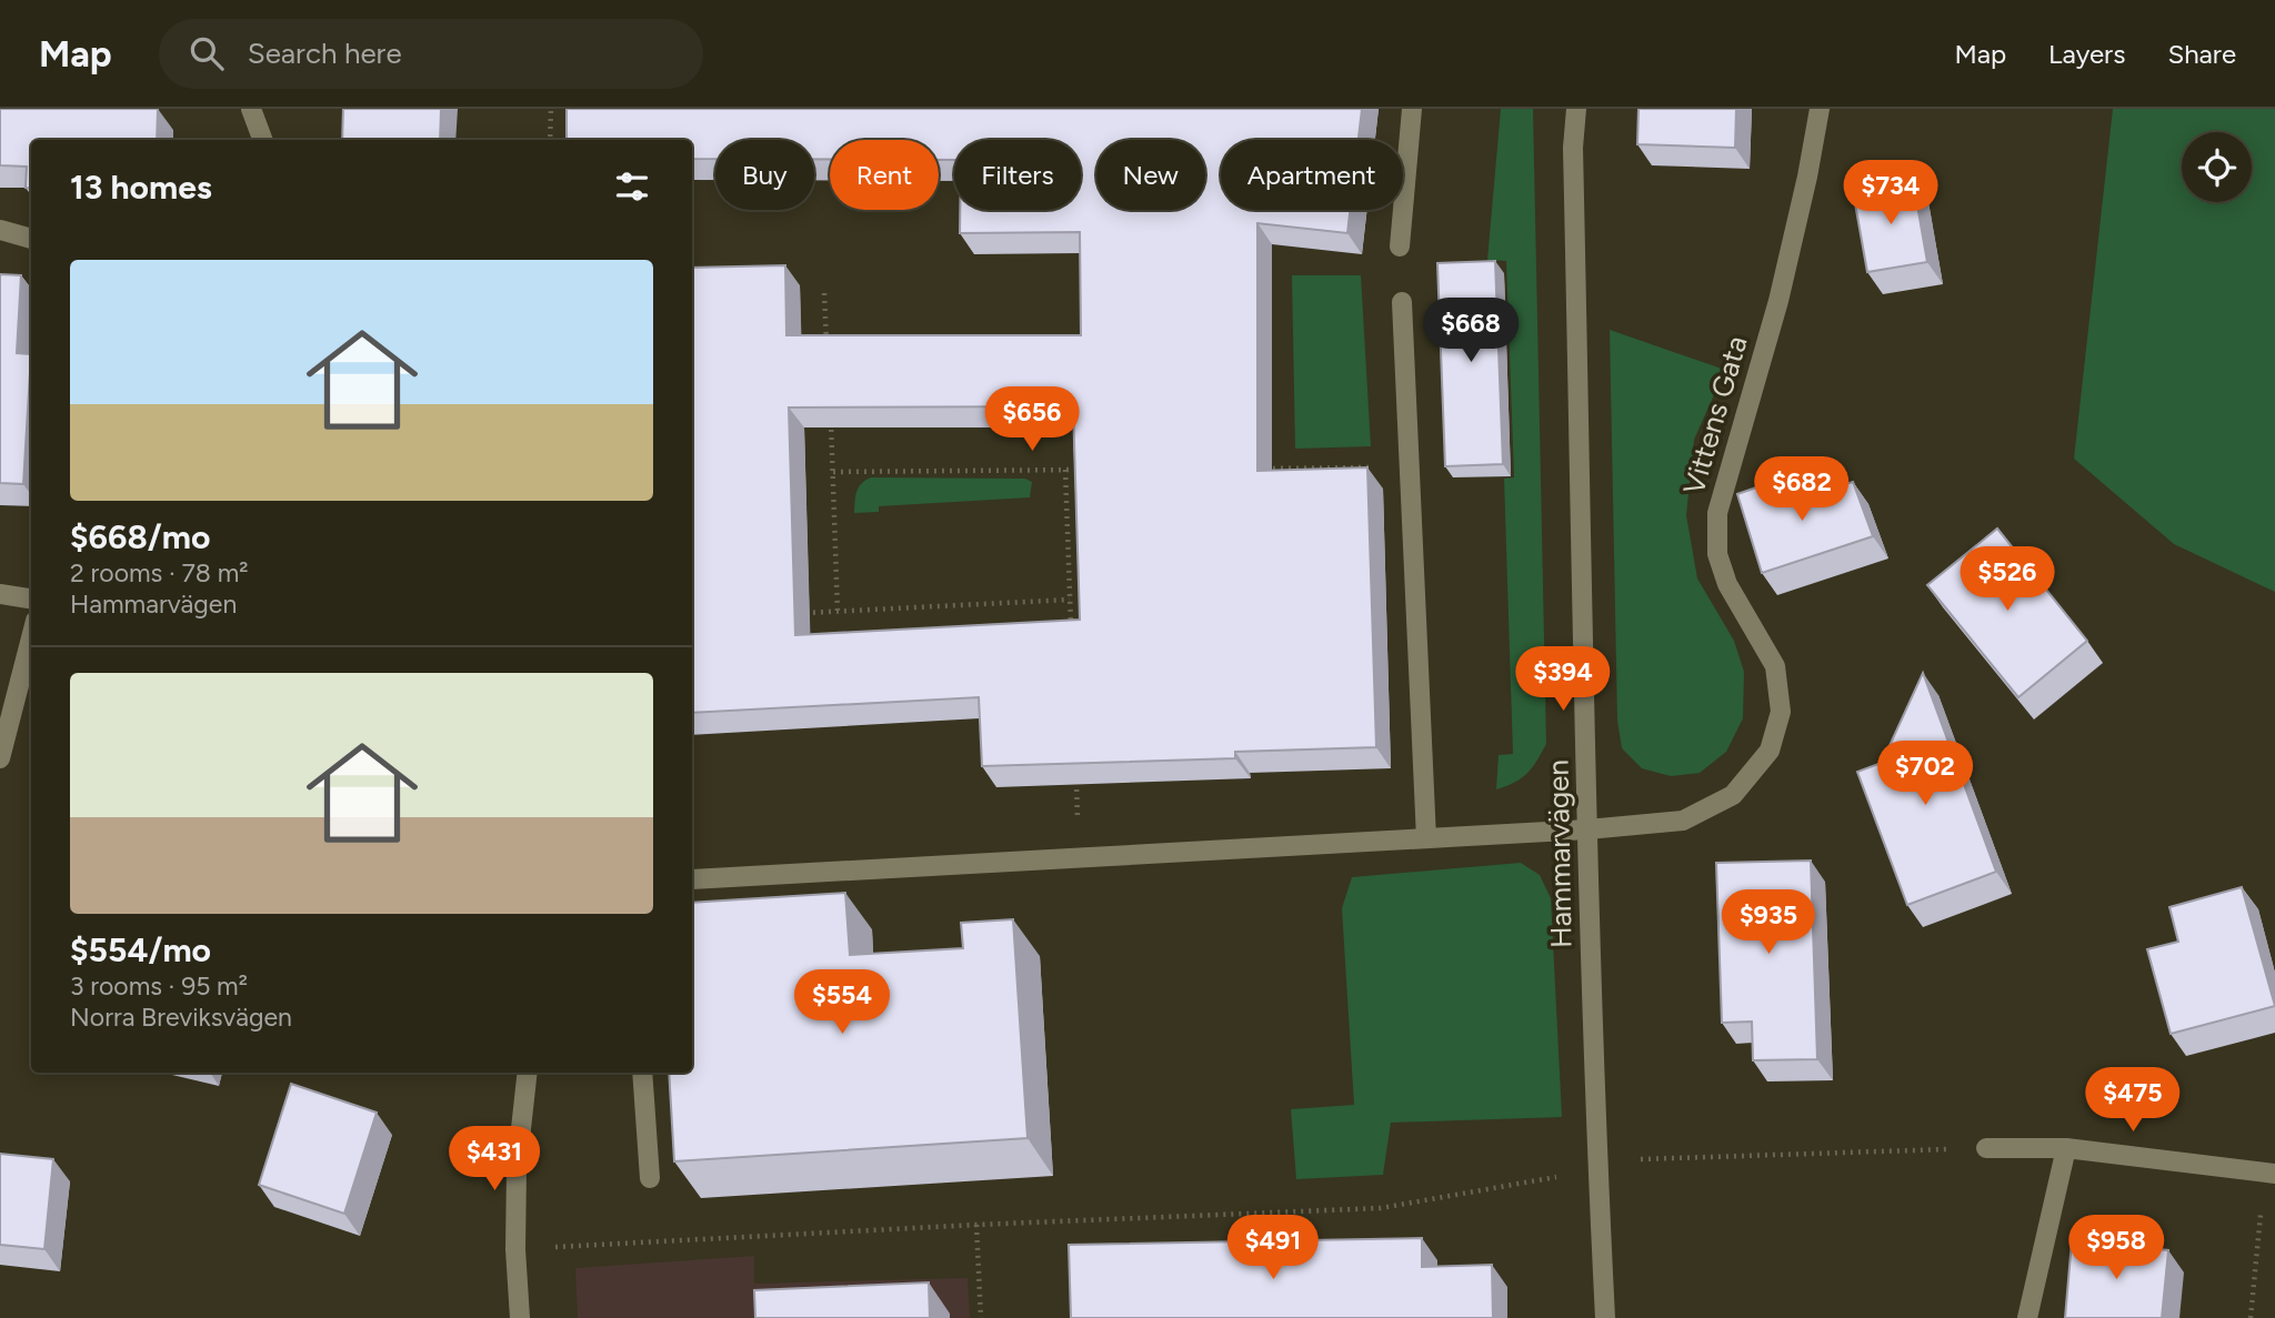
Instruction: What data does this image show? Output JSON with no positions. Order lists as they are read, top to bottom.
{
  "streets": {
    "street": ["Vittens Gata", "Hammarvägen"]
  },
  "crossings": [
    ["Vittens Gata", "Hammarvägen"]
  ],
  "page": {
    "header": "Map",
    "search": "Search here",
    "nav": ["Map", "Layers", "Share"],
    "chip": [
      "Buy",
      "Rent",
      "Filters",
      "New",
      "Apartment"
    ],
    "heading": "13 homes",
    "price": [
      "$734",
      "$668",
      "$656",
      "$682",
      "$526",
      "$394",
      "$702",
      "$935",
      "$554",
      "$475",
      "$431",
      "$491",
      "$958"
    ],
    "list": [
      {
        "name": "$668/mo",
        "note": "2 rooms · 78 m² · Hammarvägen"
      },
      {
        "name": "$554/mo",
        "note": "3 rooms · 95 m² · Norra Breviksvägen"
      }
    ]
  }
}
